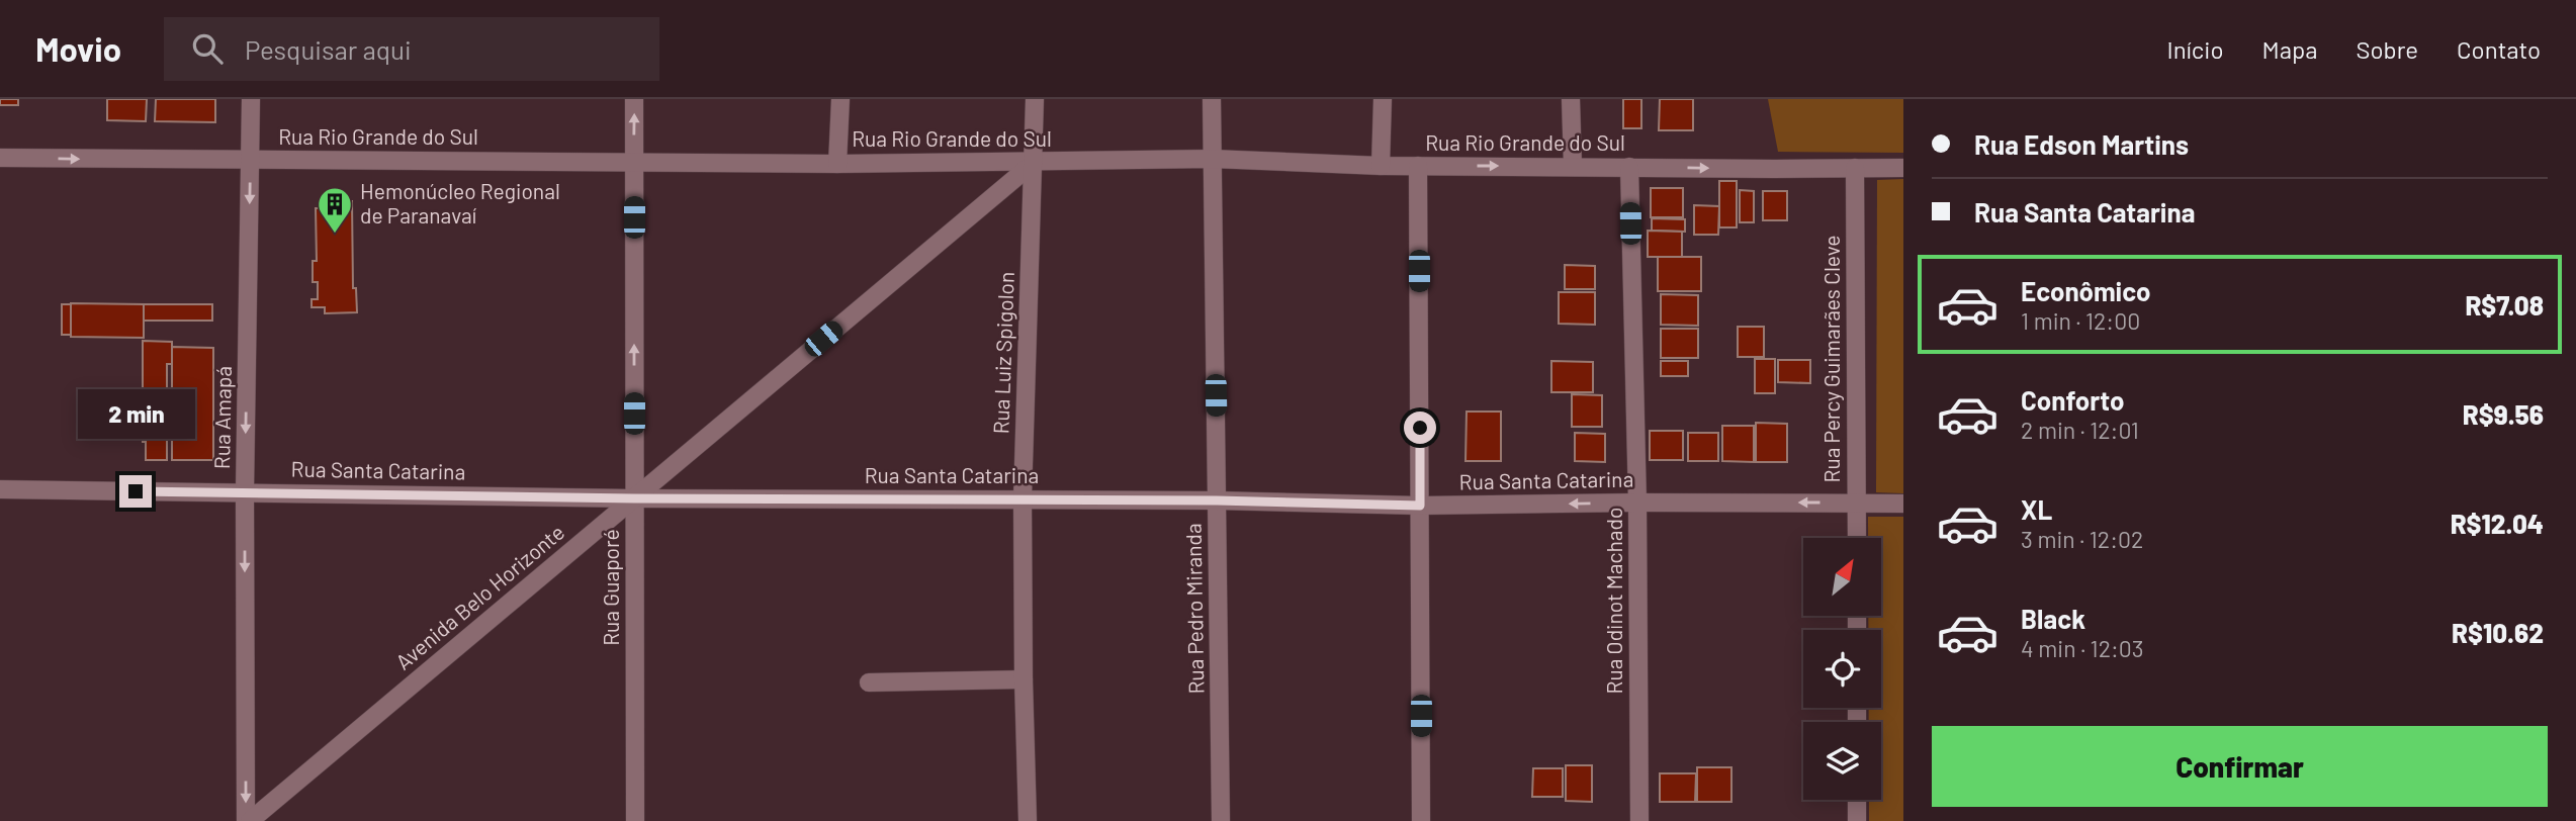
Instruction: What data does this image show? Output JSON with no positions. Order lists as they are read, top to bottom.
{
  "streets": {
    "street": [
      "Rua Rio Grande do Sul",
      "Rua Luiz Spigolon",
      "Rua Percy Guimarães Cleve",
      "Rua Amapá",
      "Rua Santa Catarina",
      "Rua Guaporé",
      "Avenida Belo Horizonte",
      "Rua Odinot Machado",
      "Rua Pedro Miranda"
    ]
  },
  "crossings": [
    ["Rua Rio Grande do Sul", "Rua Luiz Spigolon"],
    ["Rua Rio Grande do Sul", "Rua Percy Guimarães Cleve"],
    ["Rua Rio Grande do Sul", "Rua Amapá"],
    ["Rua Rio Grande do Sul", "Rua Guaporé"],
    ["Rua Rio Grande do Sul", "Avenida Belo Horizonte"],
    ["Rua Rio Grande do Sul", "Rua Odinot Machado"],
    ["Rua Rio Grande do Sul", "Rua Pedro Miranda"],
    ["Rua Luiz Spigolon", "Rua Santa Catarina"],
    ["Rua Luiz Spigolon", "Avenida Belo Horizonte"],
    ["Rua Percy Guimarães Cleve", "Rua Santa Catarina"],
    ["Rua Amapá", "Rua Santa Catarina"],
    ["Rua Amapá", "Avenida Belo Horizonte"],
    ["Rua Santa Catarina", "Rua Guaporé"],
    ["Rua Santa Catarina", "Avenida Belo Horizonte"],
    ["Rua Santa Catarina", "Rua Odinot Machado"],
    ["Rua Santa Catarina", "Rua Pedro Miranda"],
    ["Rua Guaporé", "Avenida Belo Horizonte"]
  ],
  "one_way": ["Rua Amapá", "Rua Guaporé"],
  "places": {
    "building": ["Hemonúcleo Regional de Paranavaí"]
  },
  "north": "top right",
  "page": {
    "header": "Movio",
    "search": "Pesquisar aqui",
    "nav": [
      "Início",
      "Mapa",
      "Sobre",
      "Contato"
    ],
    "banner": ["Rua Edson Martins", "Rua Santa Catarina"],
    "list": [
      {
        "name": "Econômico",
        "note": "1 min · 12:00",
        "value": "R$7.08"
      },
      {
        "name": "Conforto",
        "note": "2 min · 12:01",
        "value": "R$9.56"
      },
      {
        "name": "XL",
        "note": "3 min · 12:02",
        "value": "R$12.04"
      },
      {
        "name": "Black",
        "note": "4 min · 12:03",
        "value": "R$10.62"
      }
    ],
    "bubble": "2 min",
    "buttons": "Confirmar"
  }
}
